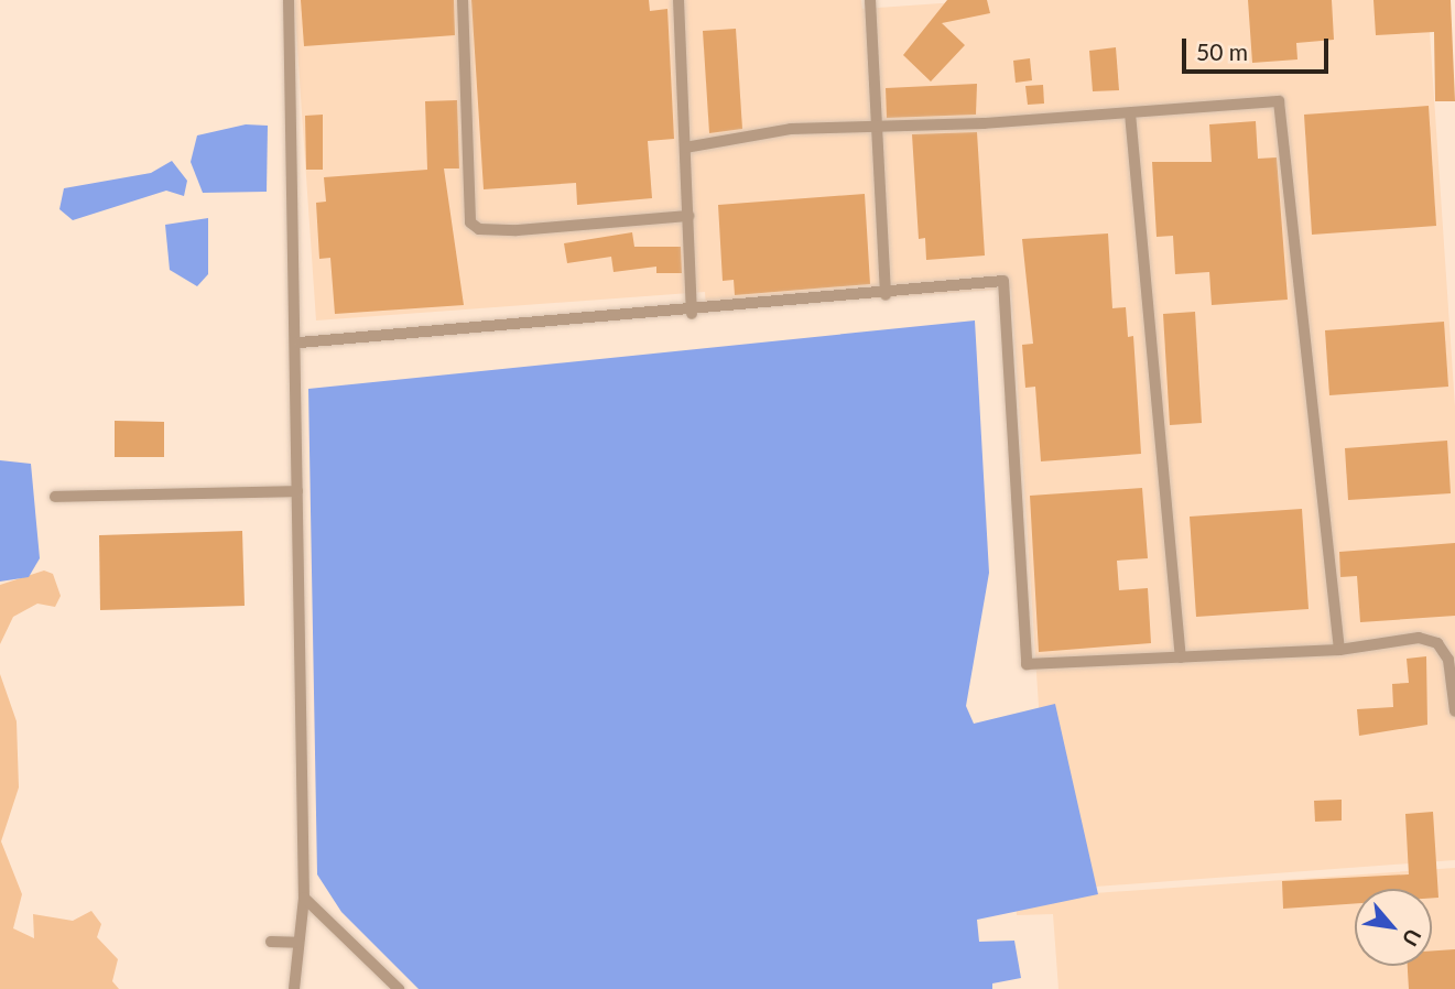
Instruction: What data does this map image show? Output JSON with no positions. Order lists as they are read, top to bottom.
{
  "scale_bar": "50 m",
  "north": "bottom right"
}
